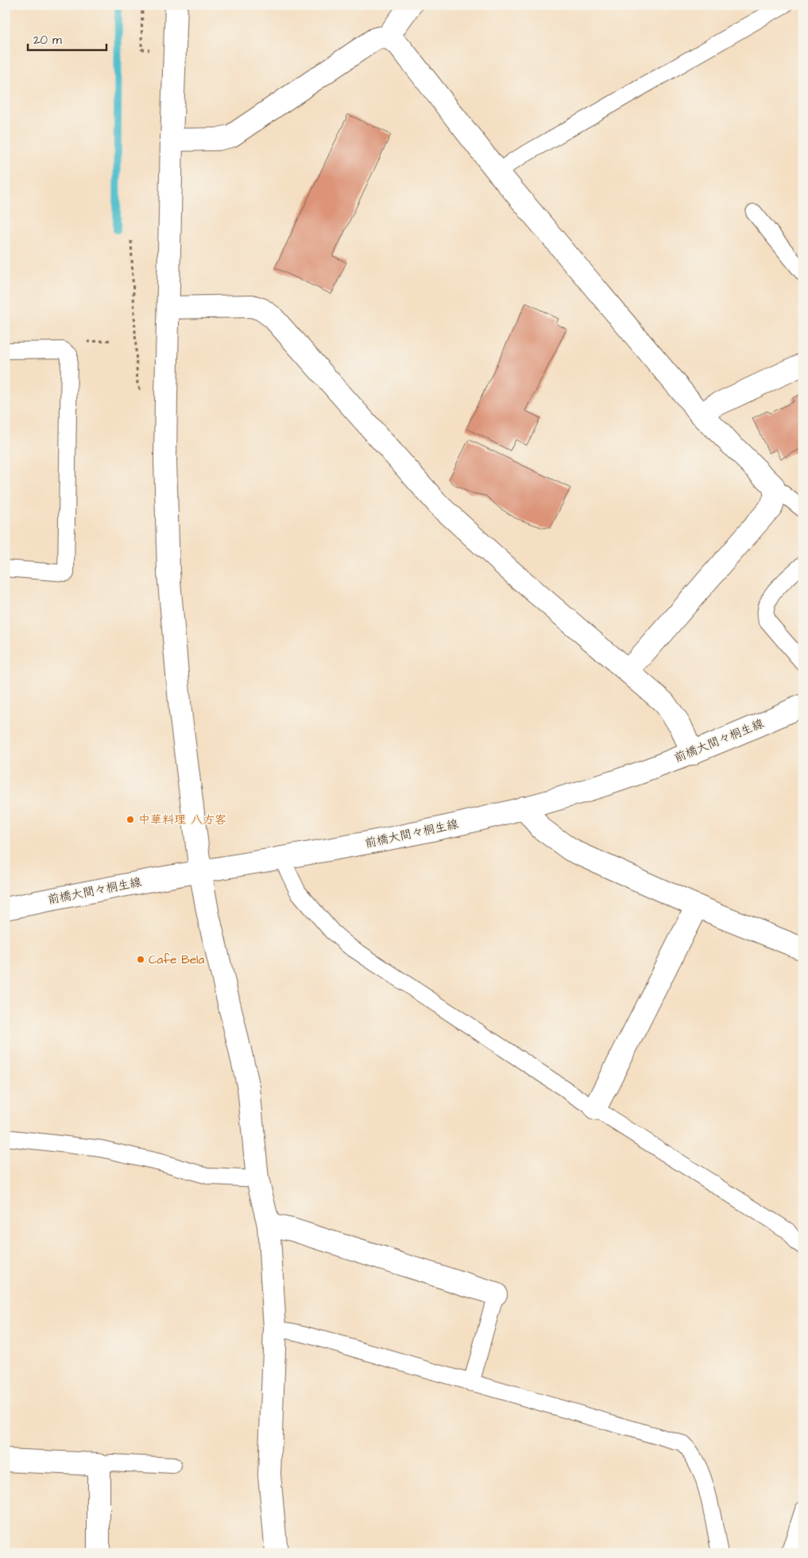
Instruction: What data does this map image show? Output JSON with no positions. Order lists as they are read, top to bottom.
{
  "streets": {
    "street": ["前橋大間々桐生線"]
  },
  "places": ["中華料理 八方客", "Cafe Bela"],
  "scale_bar": "20 m"
}
